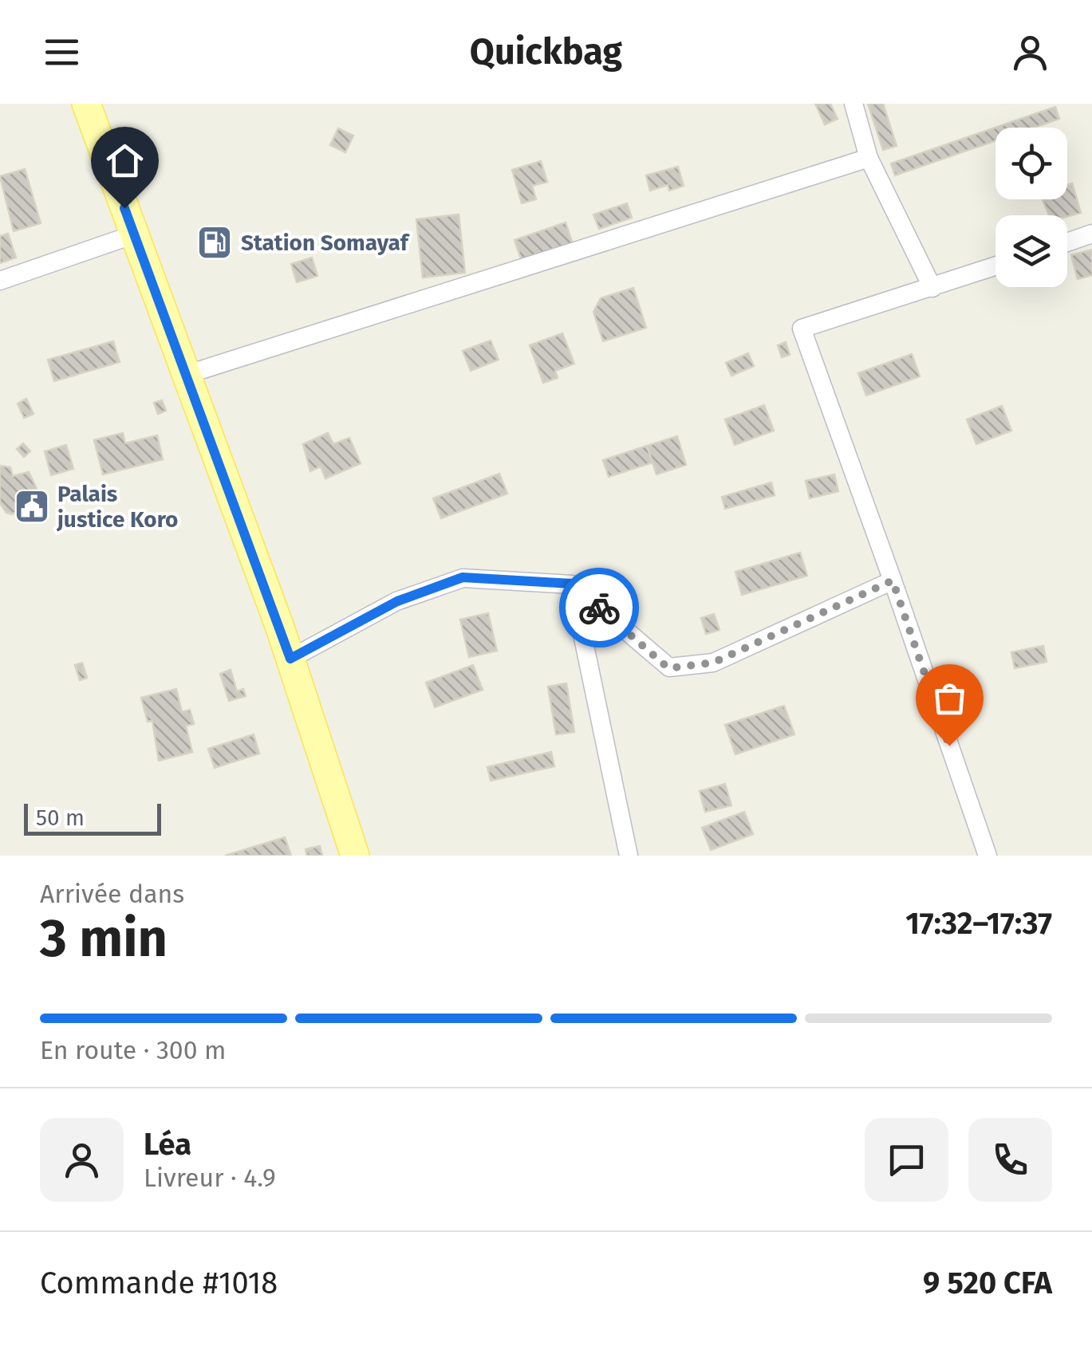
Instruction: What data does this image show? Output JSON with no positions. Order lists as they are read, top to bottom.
{
  "places": {
    "fuel station": ["Station Somayaf"],
    "public building": ["Palais justice Koro"]
  },
  "scale_bar": "50 m",
  "page": {
    "header": "Quickbag",
    "scale": "50 m",
    "heading": ["3 min", "Arrivée dans", "17:32–17:37"],
    "panel": [
      "Léa",
      "Livreur · 4.9",
      "Commande #1018",
      "9 520 CFA"
    ],
    "bar": "En route · 300 m"
  }
}
